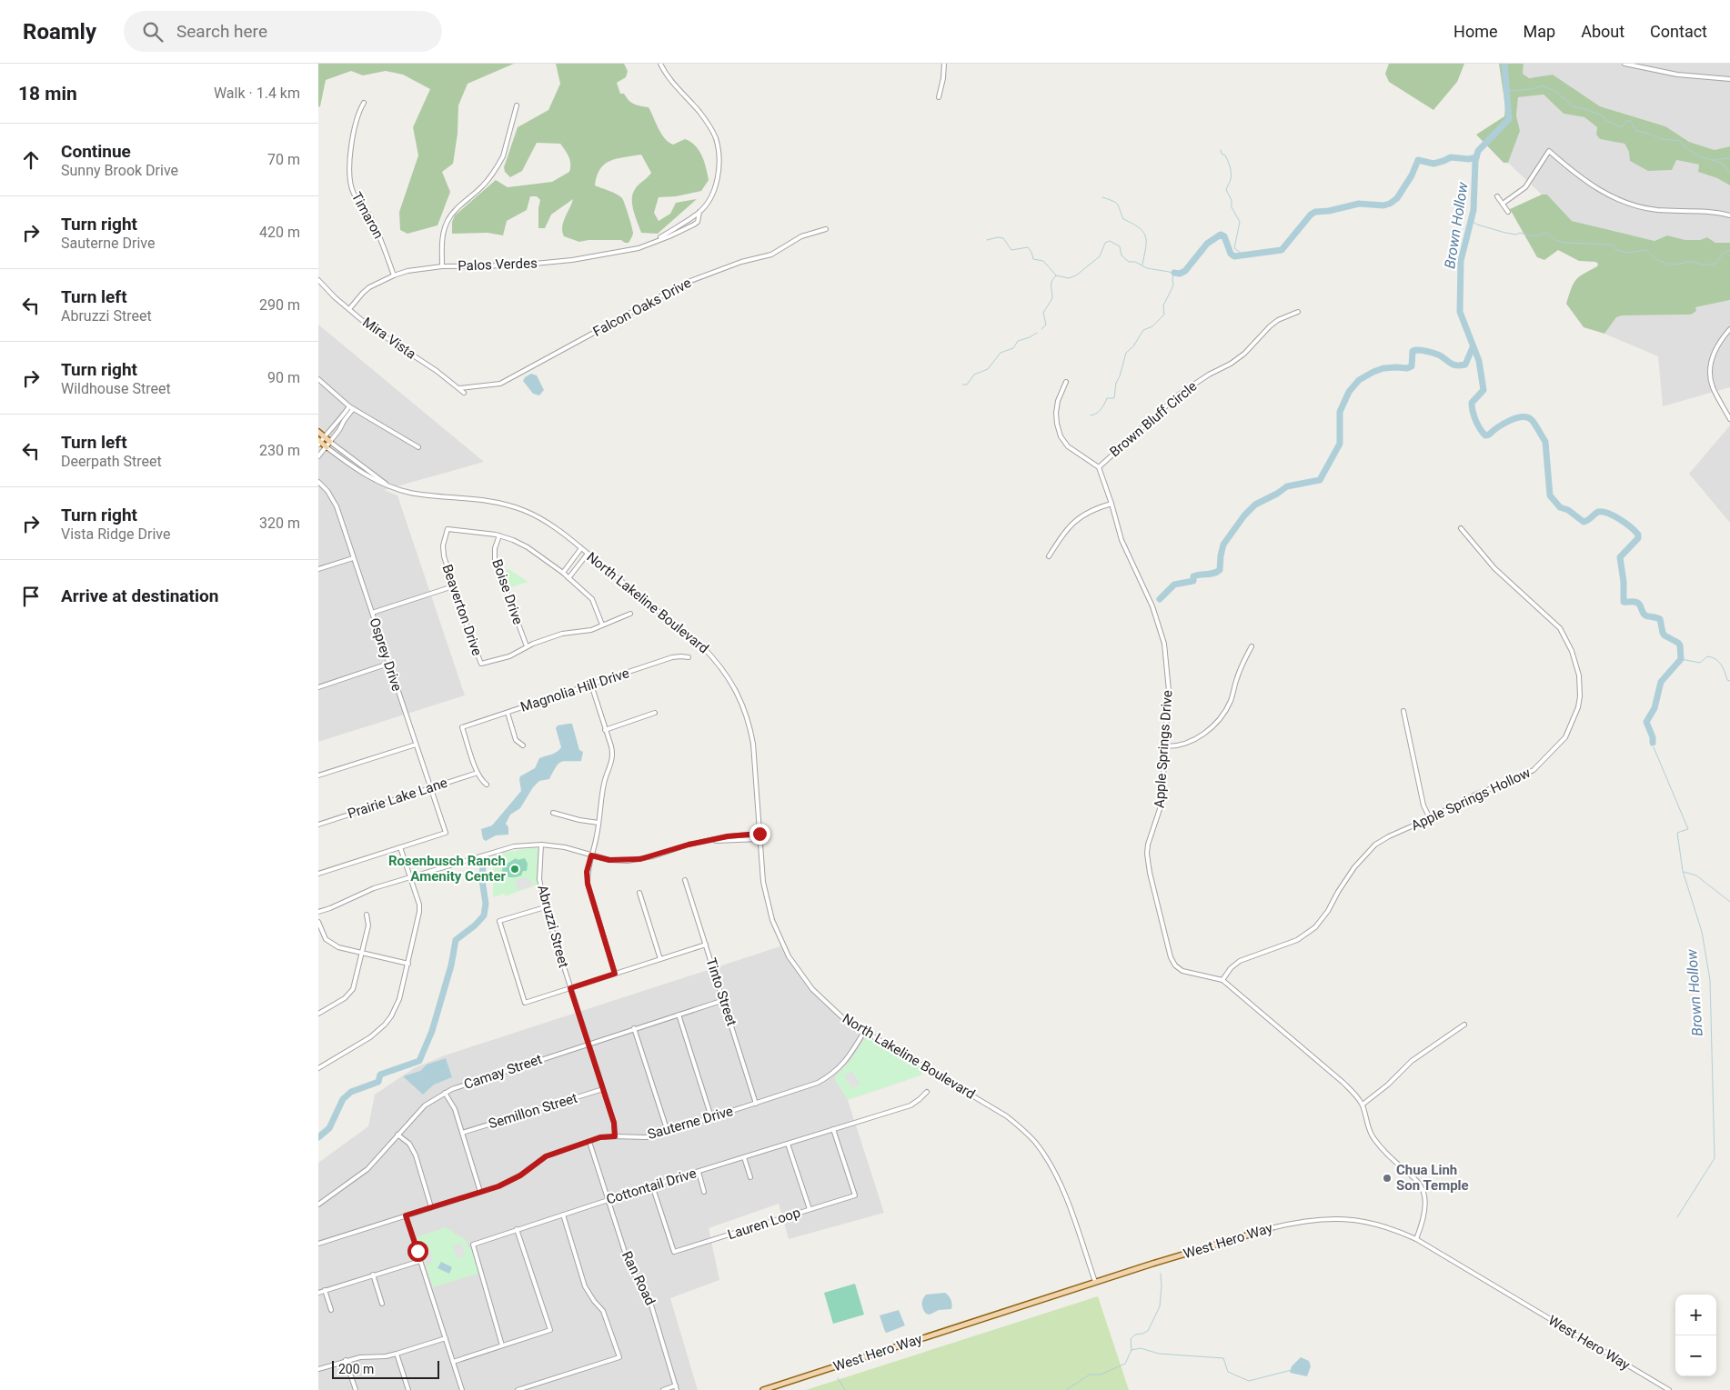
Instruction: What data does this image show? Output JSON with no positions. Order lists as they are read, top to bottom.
{
  "streets": {
    "main road": ["North Lakeline Boulevard", "West Hero Way"],
    "street": [
      "Timaron",
      "Palos Verdes",
      "Falcon Oaks Drive",
      "Mira Vista",
      "Brown Bluff Circle",
      "Boise Drive",
      "Beaverton Drive",
      "Osprey Drive",
      "Magnolia Hill Drive",
      "Apple Springs Drive",
      "Prairie Lake Lane",
      "Apple Springs Hollow",
      "Abruzzi Street",
      "Tinto Street",
      "Camay Street",
      "Semillon Street",
      "Sauterne Drive",
      "Cottontail Drive",
      "Lauren Loop",
      "Ran Road"
    ]
  },
  "crossings": [
    ["Timaron", "Palos Verdes"],
    ["Palos Verdes", "Mira Vista"],
    ["Falcon Oaks Drive", "Mira Vista"],
    ["Brown Bluff Circle", "Apple Springs Drive"],
    ["Boise Drive", "Beaverton Drive"],
    ["North Lakeline Boulevard", "Sauterne Drive"],
    ["North Lakeline Boulevard", "West Hero Way"],
    ["Osprey Drive", "Prairie Lake Lane"],
    ["Magnolia Hill Drive", "Prairie Lake Lane"],
    ["Apple Springs Drive", "Apple Springs Hollow"],
    ["Apple Springs Drive", "West Hero Way"],
    ["Abruzzi Street", "Camay Street"],
    ["Abruzzi Street", "Semillon Street"],
    ["Abruzzi Street", "Sauterne Drive"],
    ["Tinto Street", "Camay Street"],
    ["Tinto Street", "Sauterne Drive"],
    ["Sauterne Drive", "Ran Road"],
    ["Cottontail Drive", "Lauren Loop"],
    ["Cottontail Drive", "Ran Road"]
  ],
  "water": ["Brown Hollow"],
  "places": ["Rosenbusch Ranch Amenity Center", "Chua Linh Son Temple"],
  "scale_bar": "200 m",
  "page": {
    "header": "Roamly",
    "search": "Search here",
    "nav": [
      "Home",
      "Map",
      "About",
      "Contact"
    ],
    "heading": ["18 min", "Walk · 1.4 km"],
    "list": [
      ["Continue", "Sunny Brook Drive", "70 m"],
      ["Turn right", "Sauterne Drive", "420 m"],
      ["Turn left", "Abruzzi Street", "290 m"],
      ["Turn right", "Wildhouse Street", "90 m"],
      ["Turn left", "Deerpath Street", "230 m"],
      ["Turn right", "Vista Ridge Drive", "320 m"],
      "Arrive at destination"
    ],
    "map_buttons": ["+", "−"],
    "scale": "200 m"
  }
}
